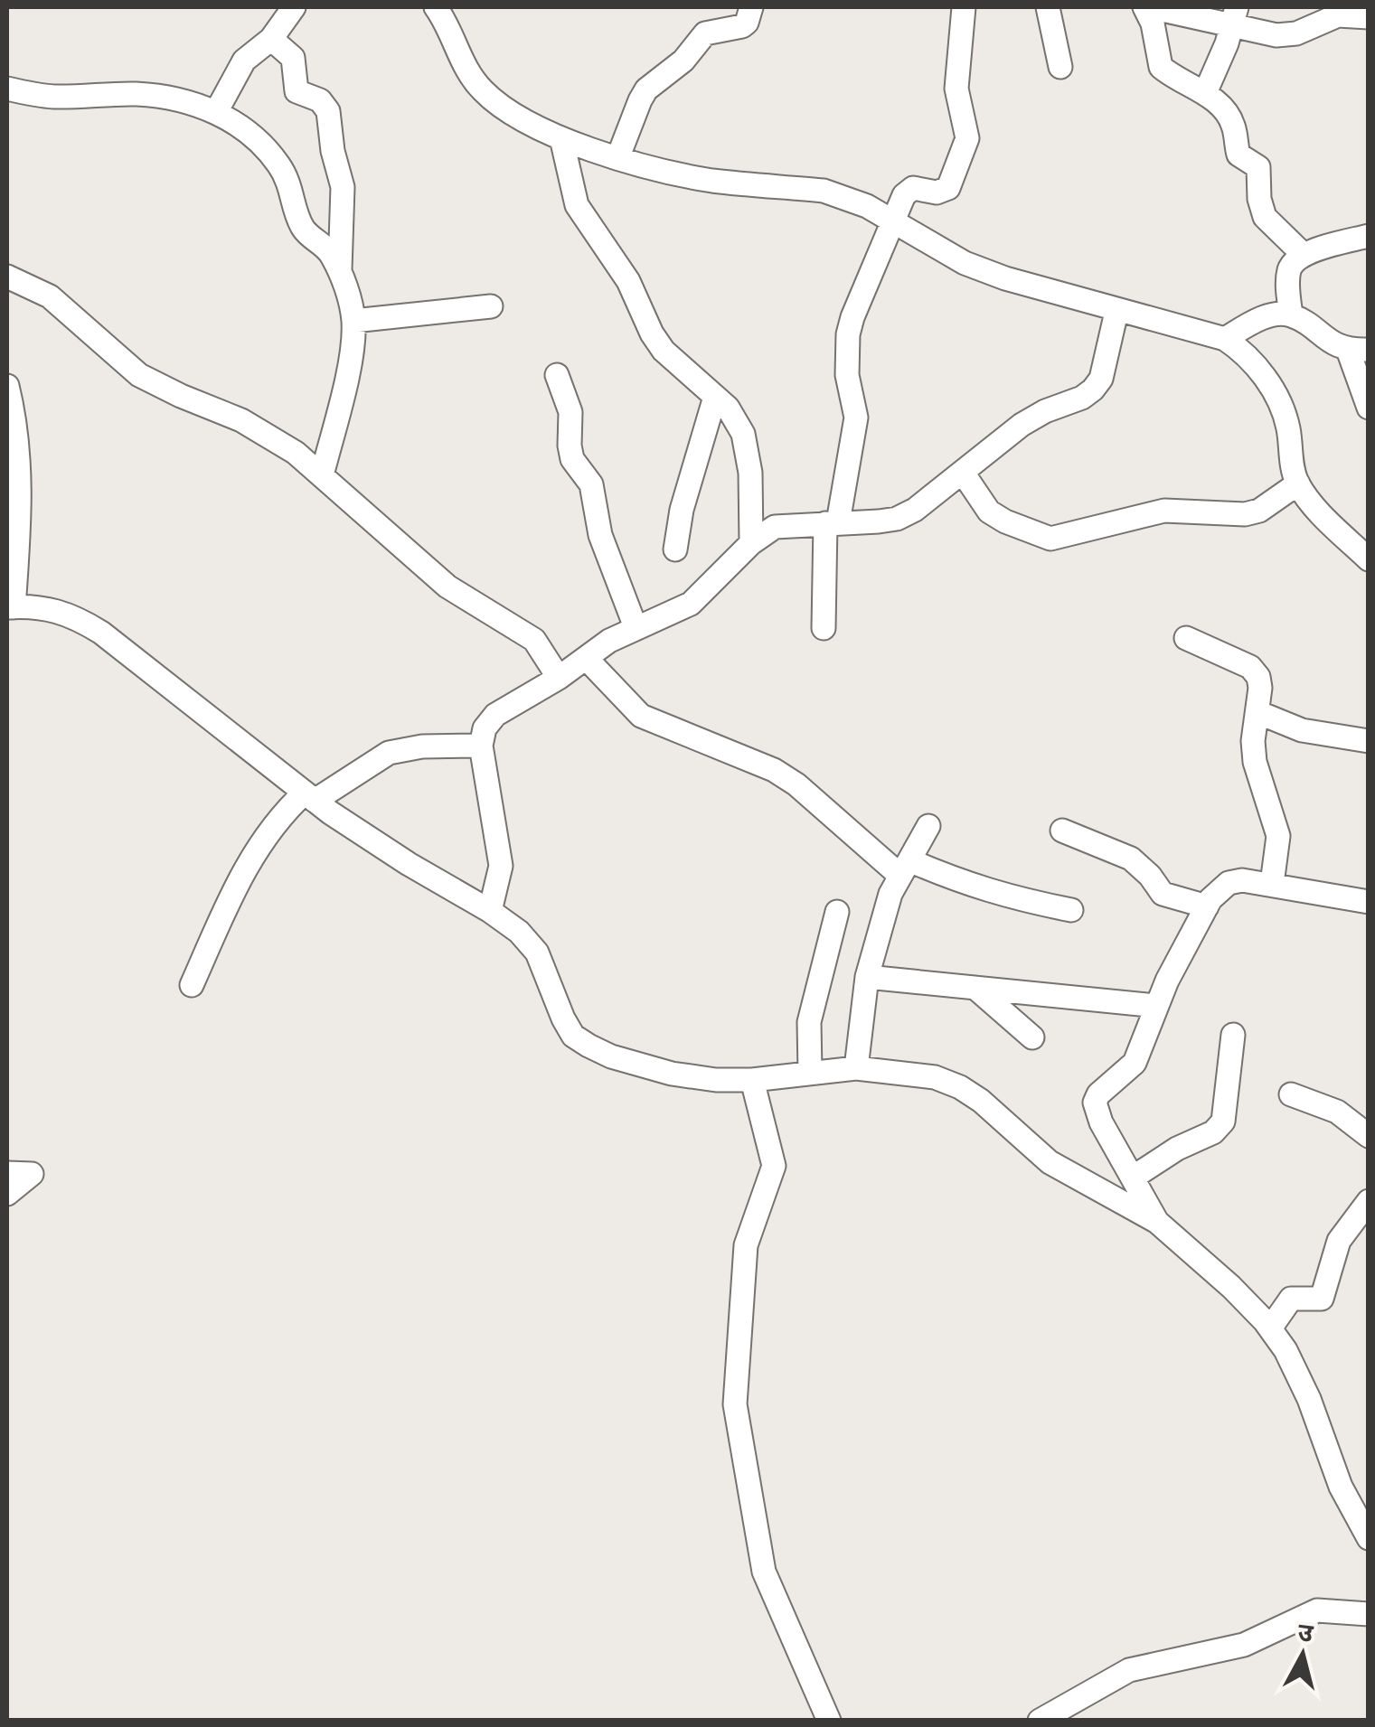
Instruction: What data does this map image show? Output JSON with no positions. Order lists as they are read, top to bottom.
{
  "north": "top"
}
